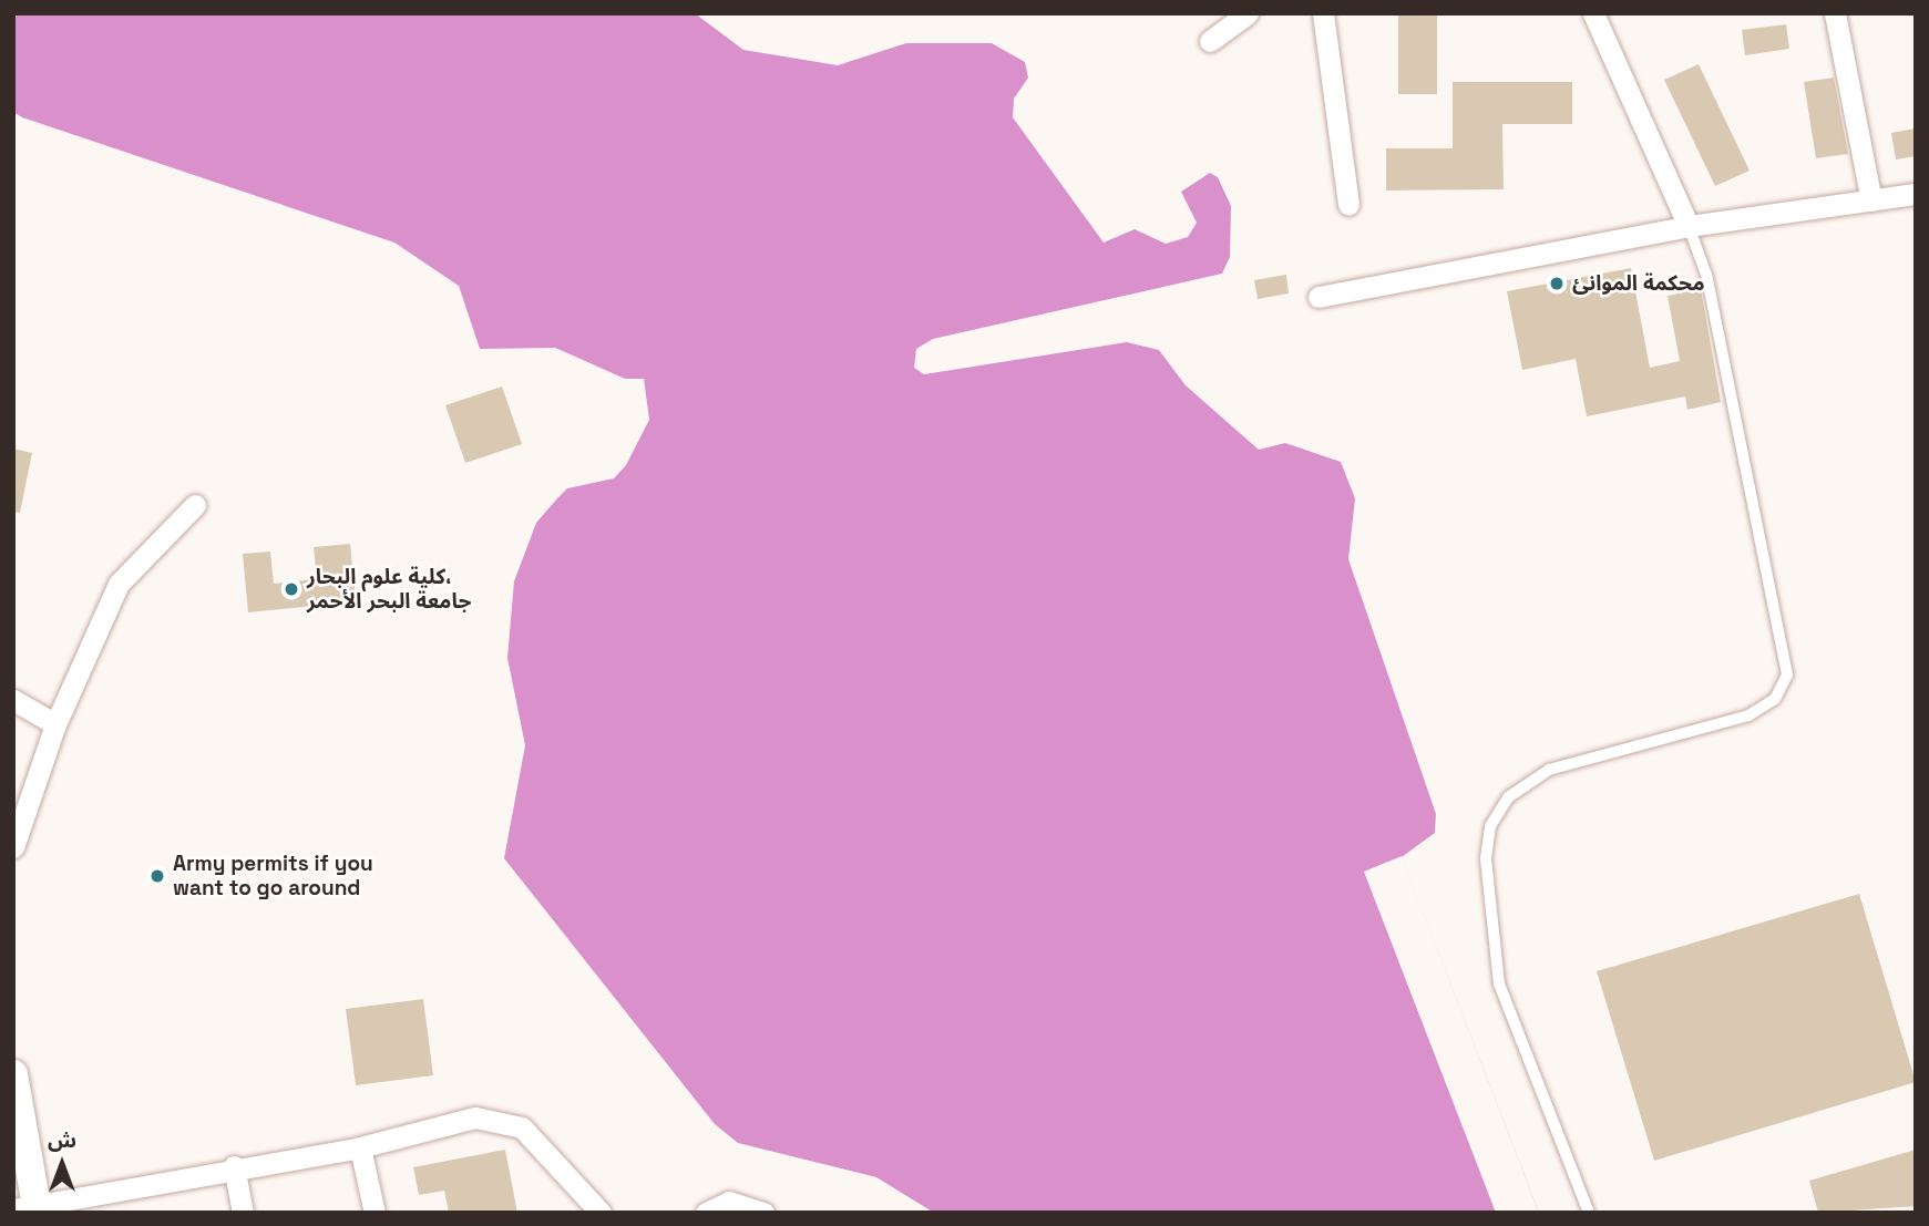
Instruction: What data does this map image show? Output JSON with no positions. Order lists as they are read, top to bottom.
{
  "places": ["محكمة الموانئ", "كلية علوم البحار، جامعة البحر الأحمر", "Army permits if you want to go around"],
  "north": "top"
}
